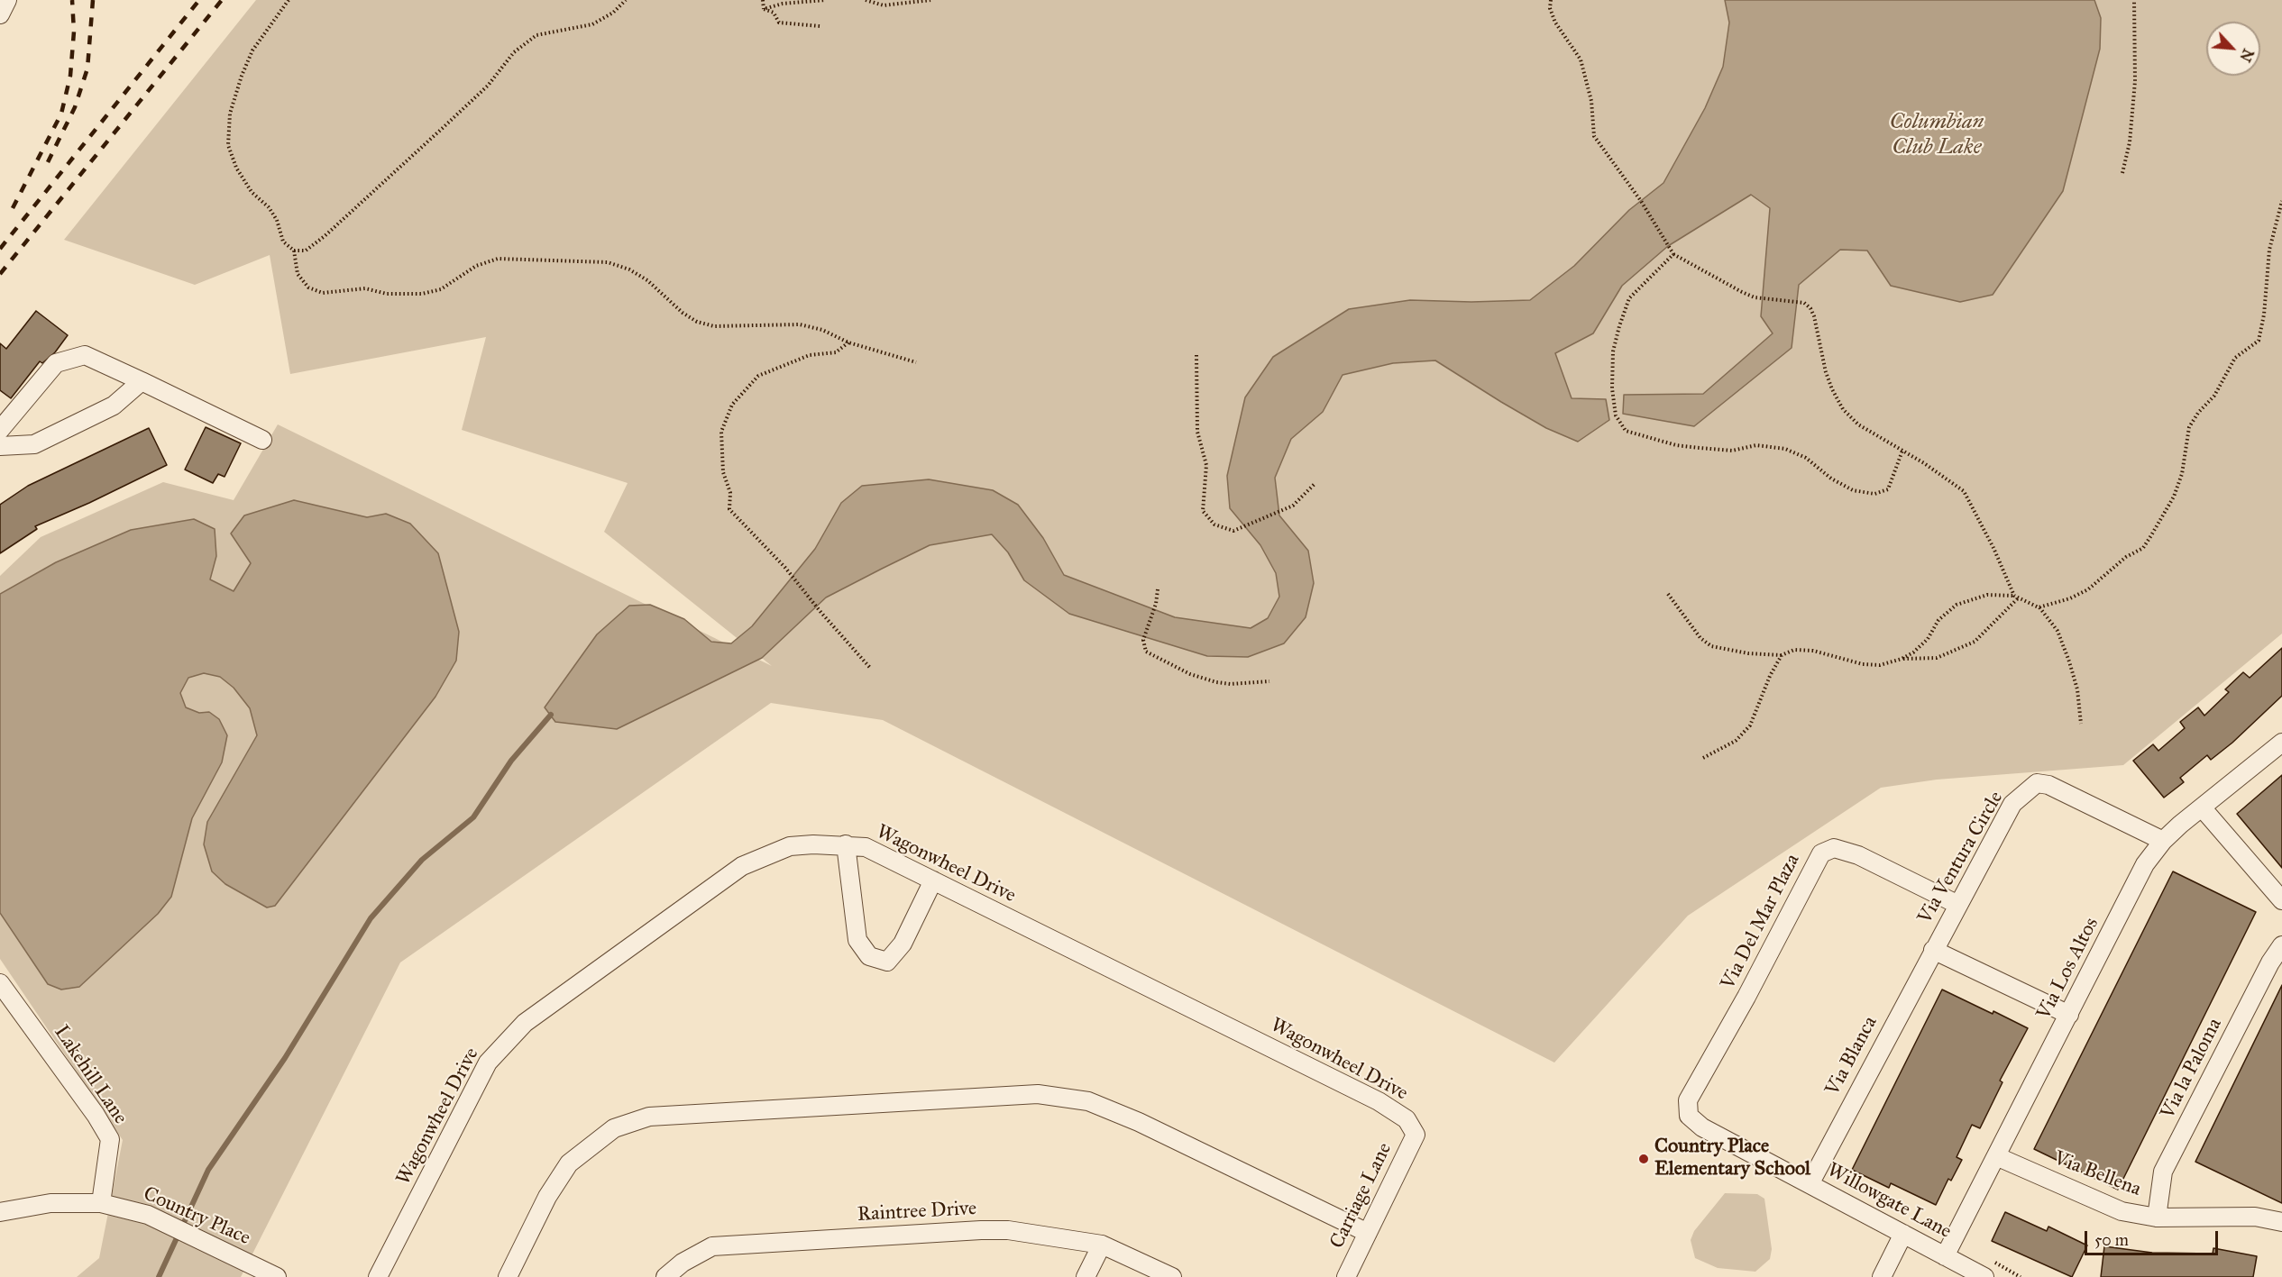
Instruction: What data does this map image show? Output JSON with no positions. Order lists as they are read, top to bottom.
{
  "streets": {
    "street": [
      "Via Ventura Circle",
      "Wagonwheel Drive",
      "Via Del Mar Plaza",
      "Via Los Altos",
      "Via Blanca",
      "Via la Paloma",
      "Lakehill Lane",
      "Via Bellena",
      "Carriage Lane",
      "Willowgate Lane",
      "Raintree Drive",
      "Country Place"
    ]
  },
  "crossings": [
    ["Via Ventura Circle", "Via Del Mar Plaza"],
    ["Via Ventura Circle", "Via Los Altos"],
    ["Via Ventura Circle", "Via Blanca"],
    ["Wagonwheel Drive", "Carriage Lane"],
    ["Via Del Mar Plaza", "Willowgate Lane"],
    ["Via Los Altos", "Via Bellena"],
    ["Via Los Altos", "Willowgate Lane"],
    ["Via Blanca", "Willowgate Lane"],
    ["Via la Paloma", "Via Bellena"],
    ["Lakehill Lane", "Country Place"]
  ],
  "water": ["Columbian Club Lake"],
  "places": ["Country Place Elementary School"],
  "scale_bar": "50 m",
  "north": "bottom right"
}
